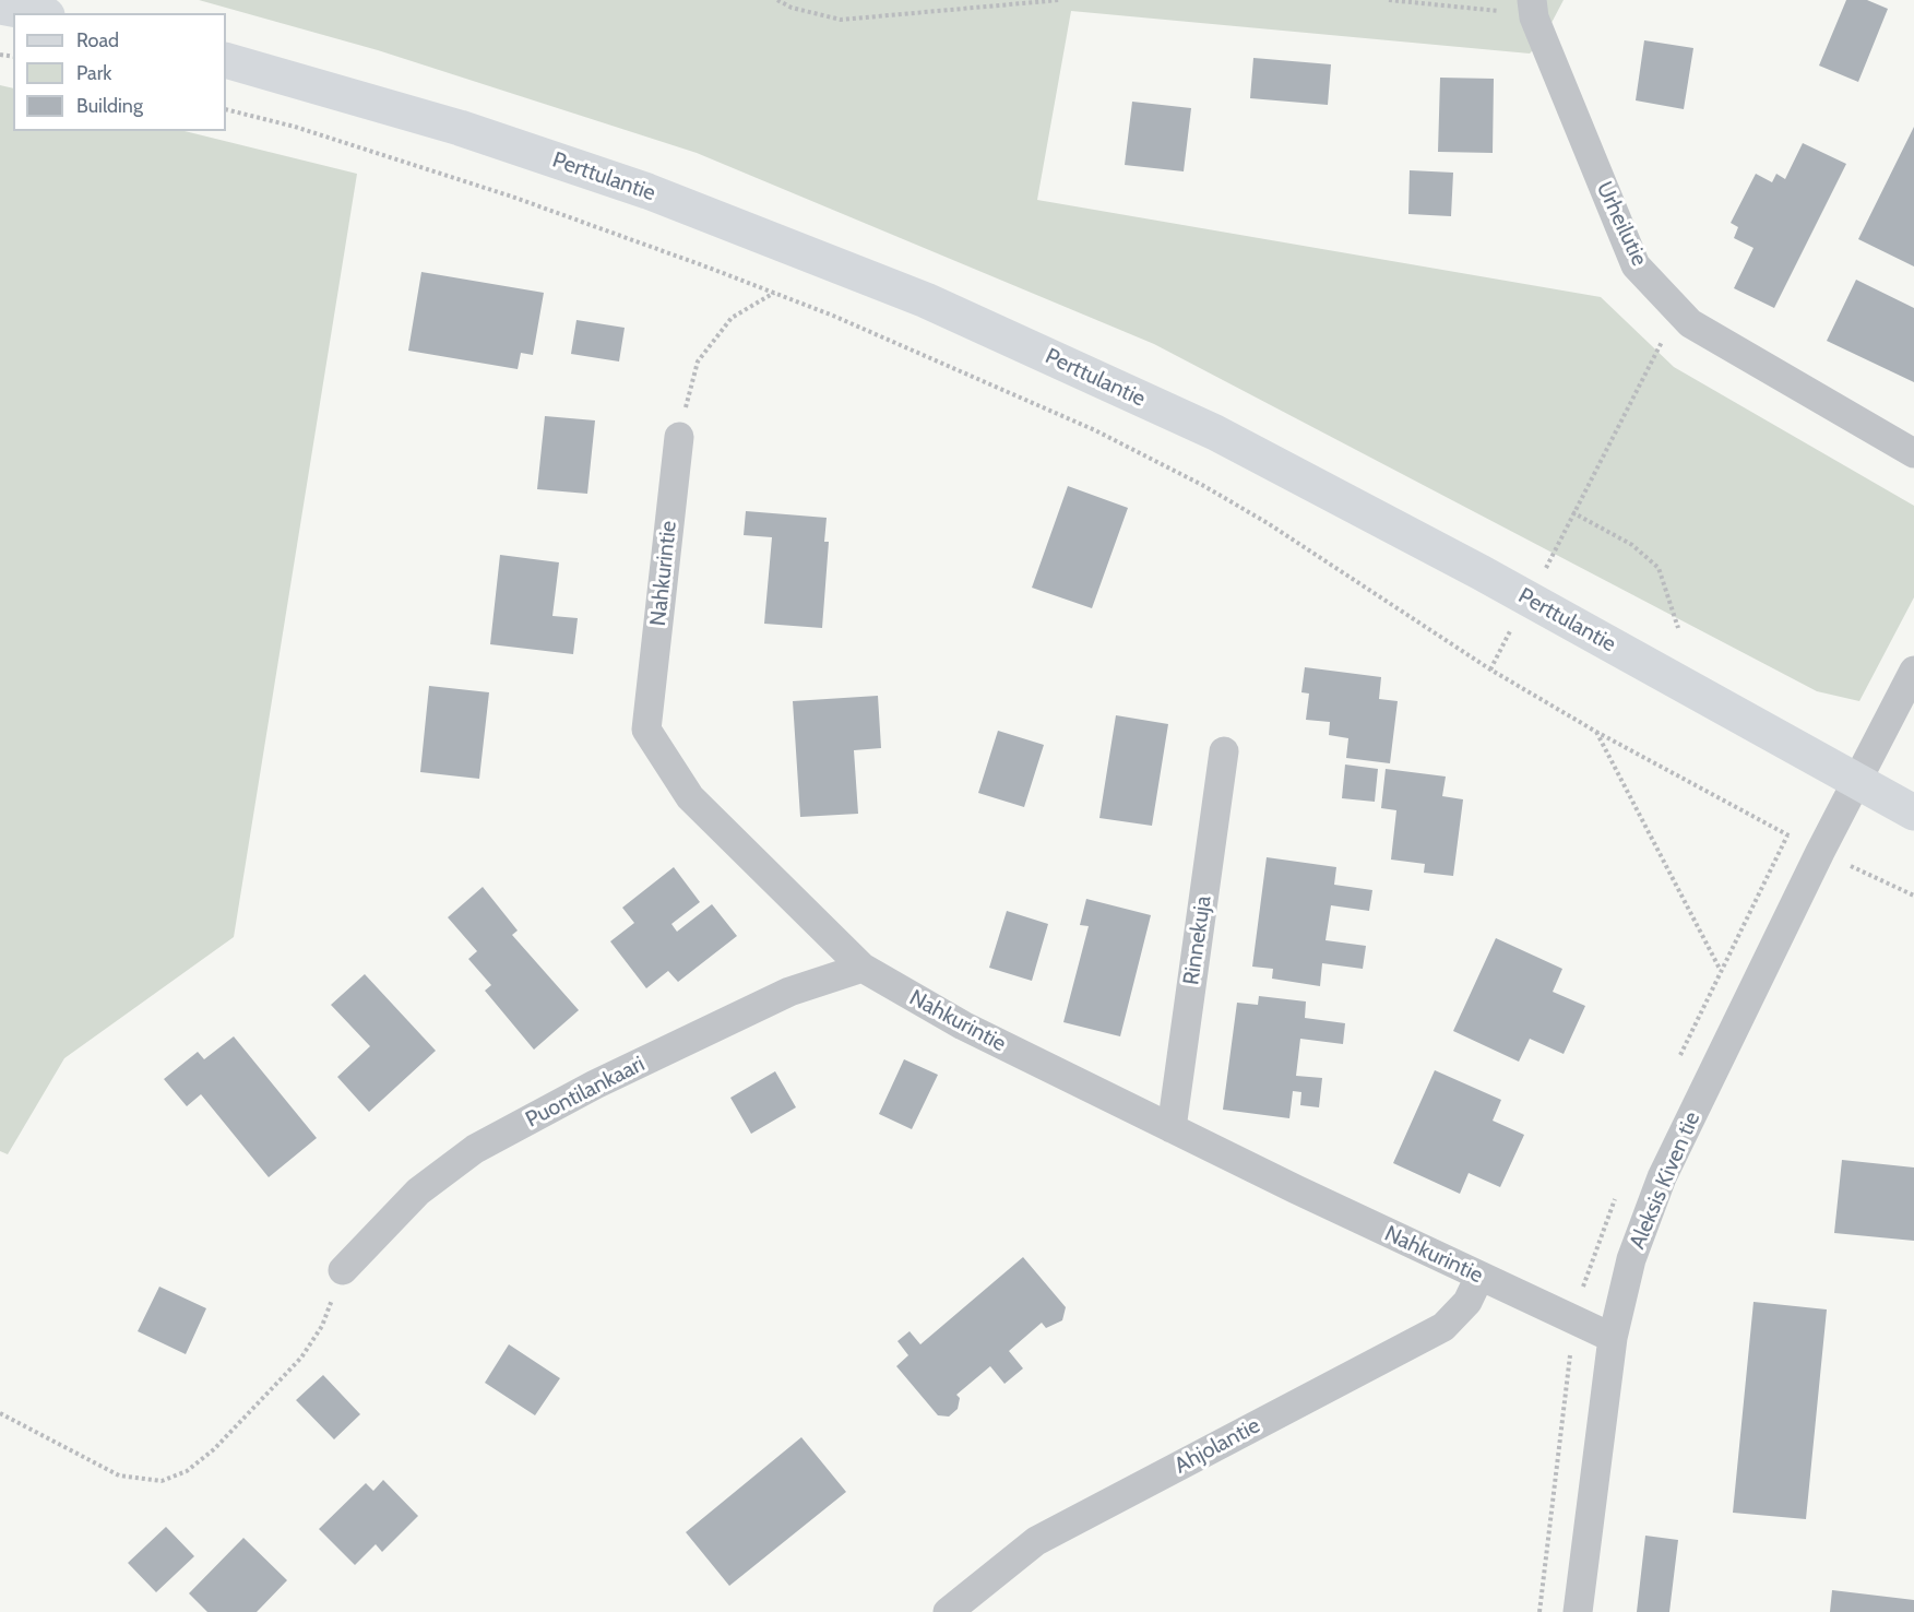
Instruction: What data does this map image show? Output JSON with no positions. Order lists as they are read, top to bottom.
{
  "streets": {
    "street": [
      "Perttulantie",
      "Urheilutie",
      "Nahkurintie",
      "Rinnekuja",
      "Puontilankaari",
      "Aleksis Kiven tie",
      "Ahjolantie"
    ]
  },
  "crossings": [
    ["Perttulantie", "Aleksis Kiven tie"],
    ["Nahkurintie", "Rinnekuja"],
    ["Nahkurintie", "Puontilankaari"],
    ["Nahkurintie", "Aleksis Kiven tie"],
    ["Nahkurintie", "Ahjolantie"]
  ],
  "legend": ["Road", "Park", "Building"]
}
